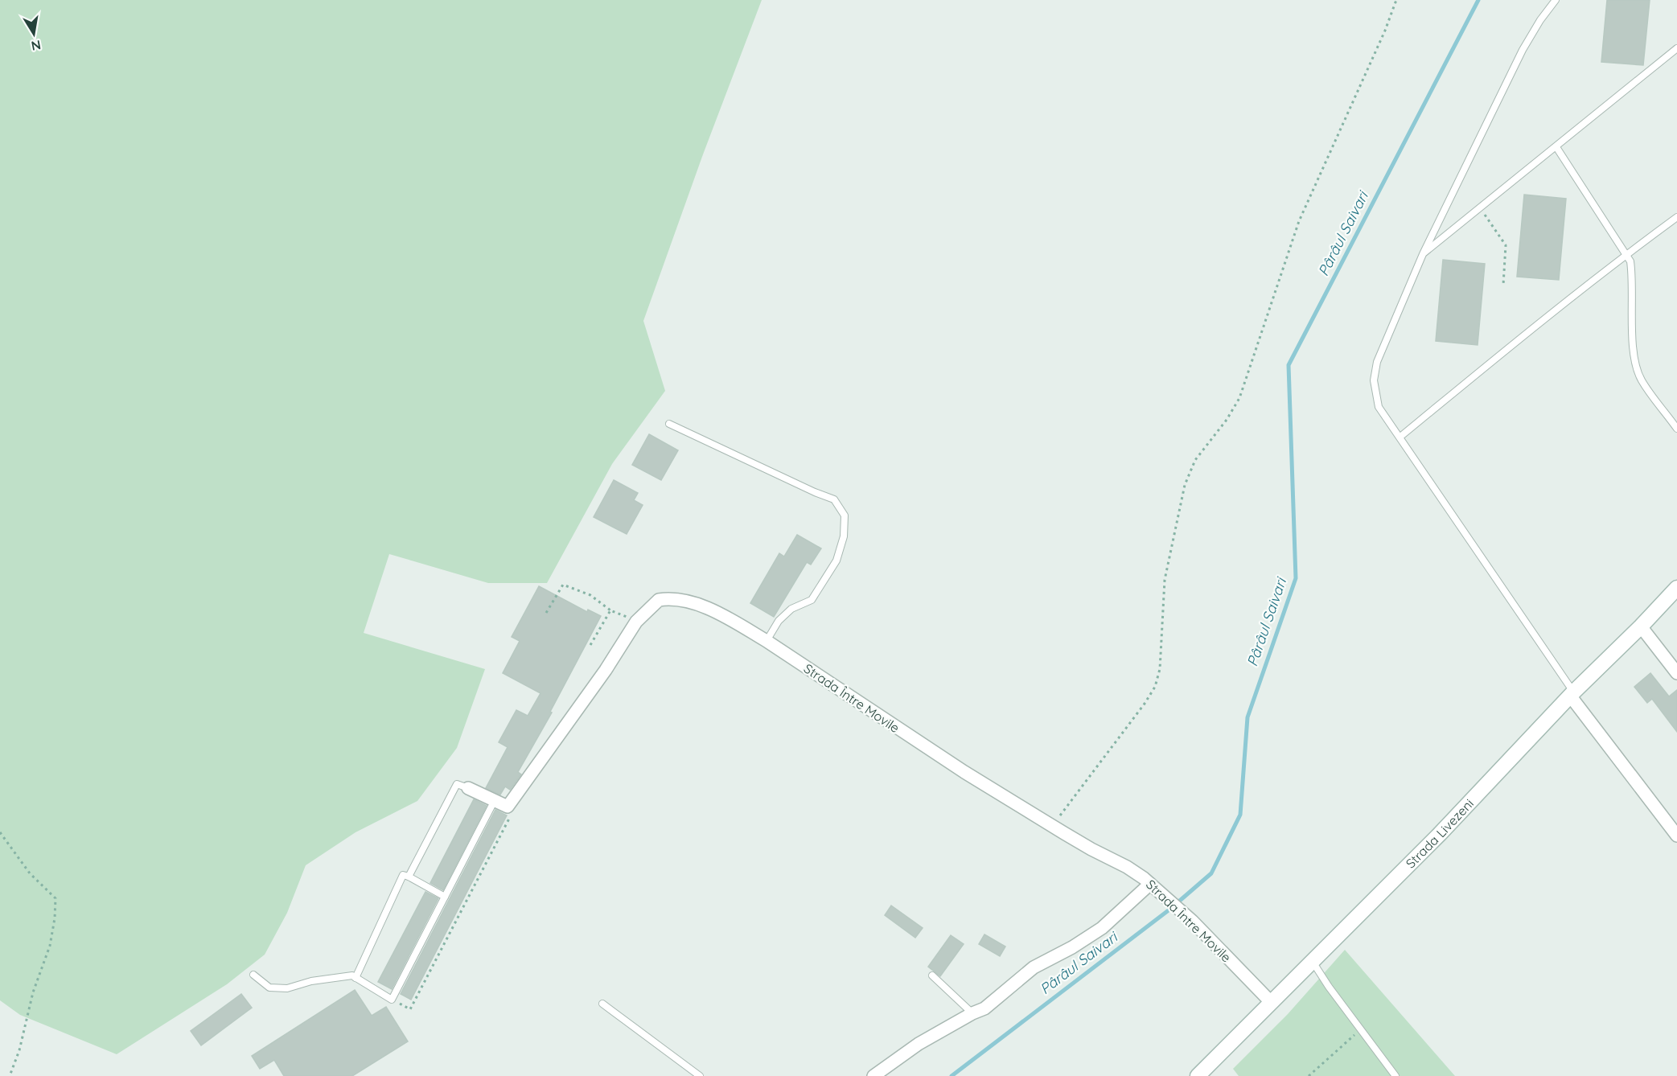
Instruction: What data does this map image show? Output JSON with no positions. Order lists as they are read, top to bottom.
{
  "streets": {
    "main road": ["Strada Livezeni"],
    "street": ["Strada Între Movile"]
  },
  "crossings": [
    ["Strada Între Movile", "Strada Livezeni"]
  ],
  "water": ["Pârâul Saivari"],
  "north": "bottom"
}
